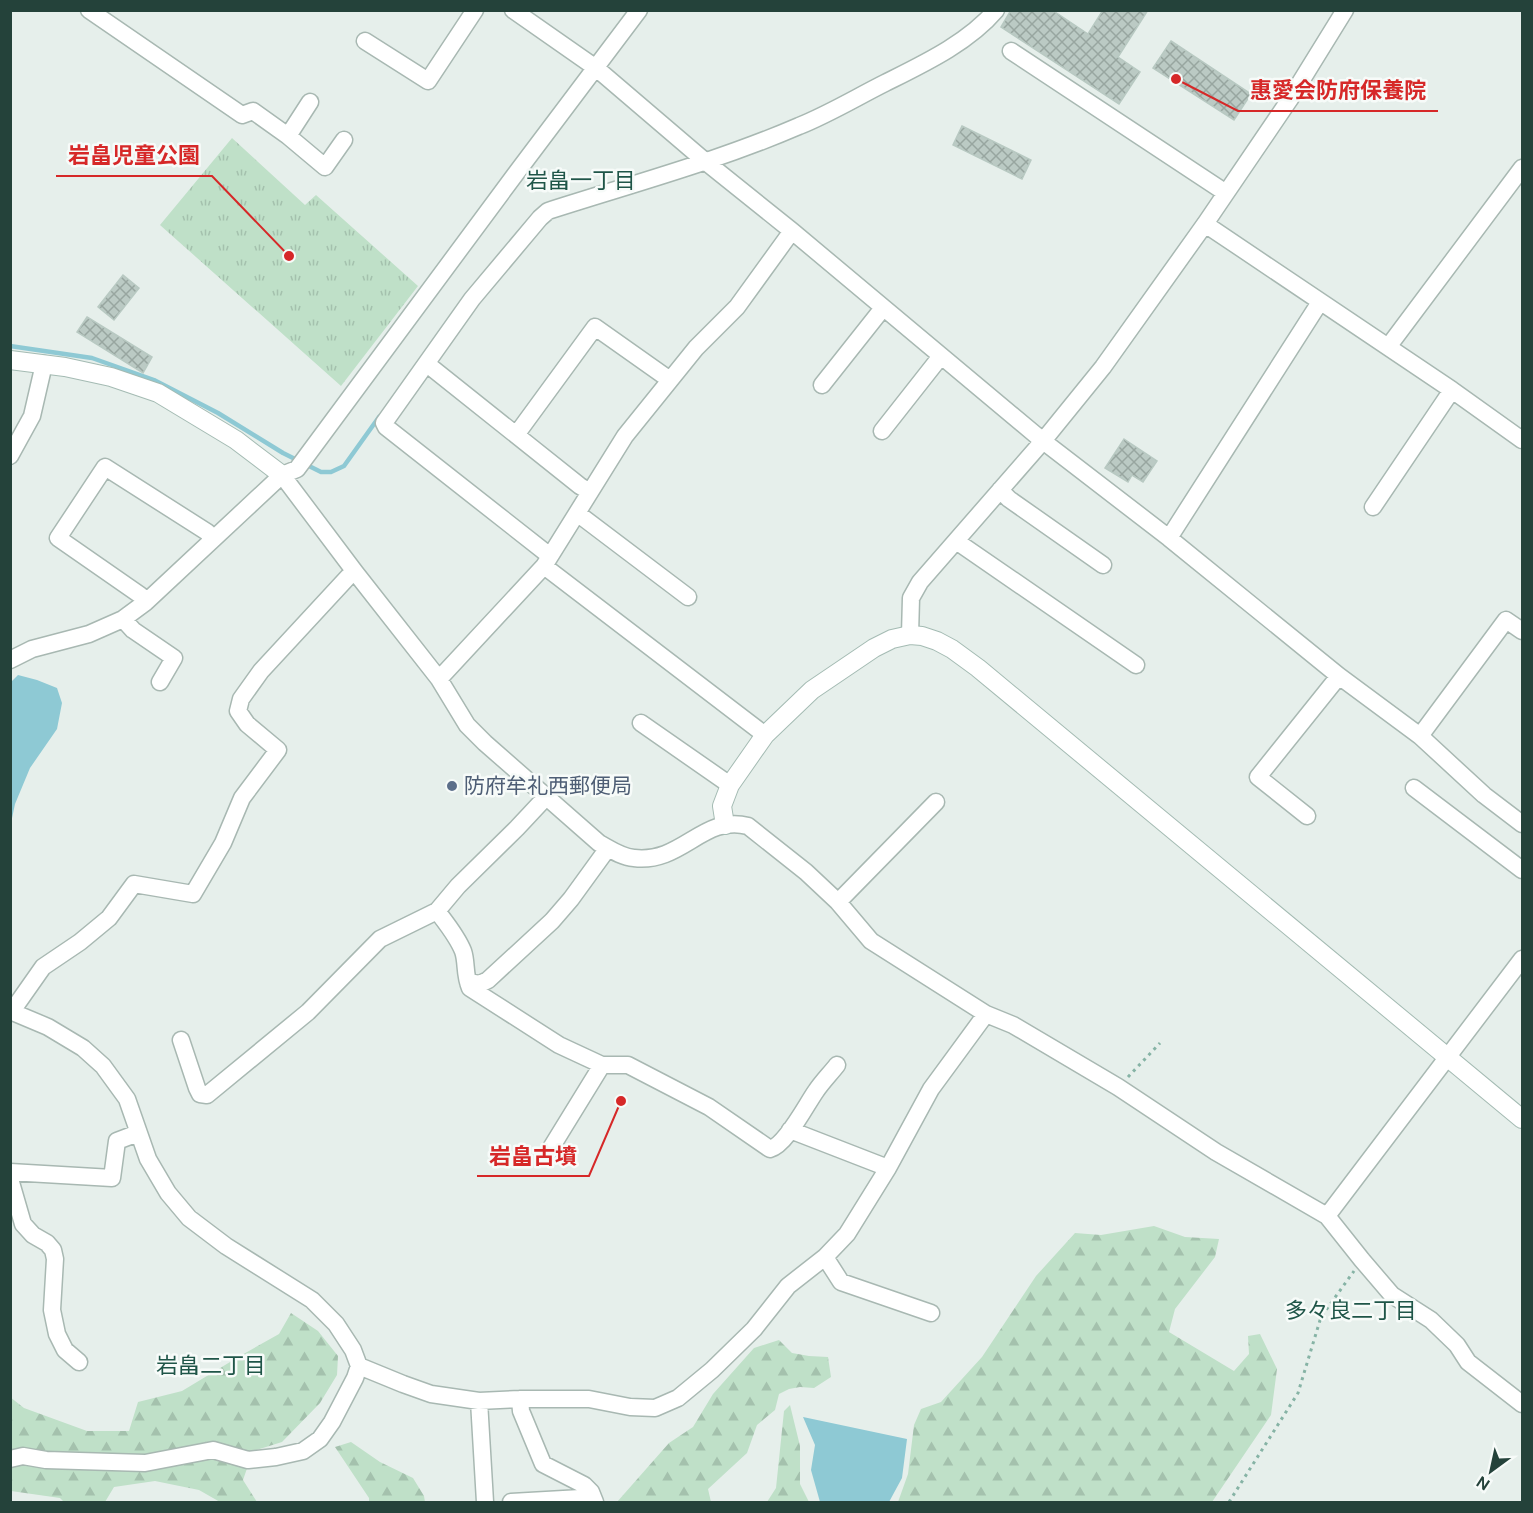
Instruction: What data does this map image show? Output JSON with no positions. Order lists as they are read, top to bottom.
{
  "districts": ["岩畠一丁目", "多々良二丁目", "岩畠二丁目"],
  "places": [
    "惠愛会防府保養院",
    "岩畠児童公園",
    "防府牟礼西郵便局",
    "岩畠古墳"
  ],
  "north": "bottom left"
}
